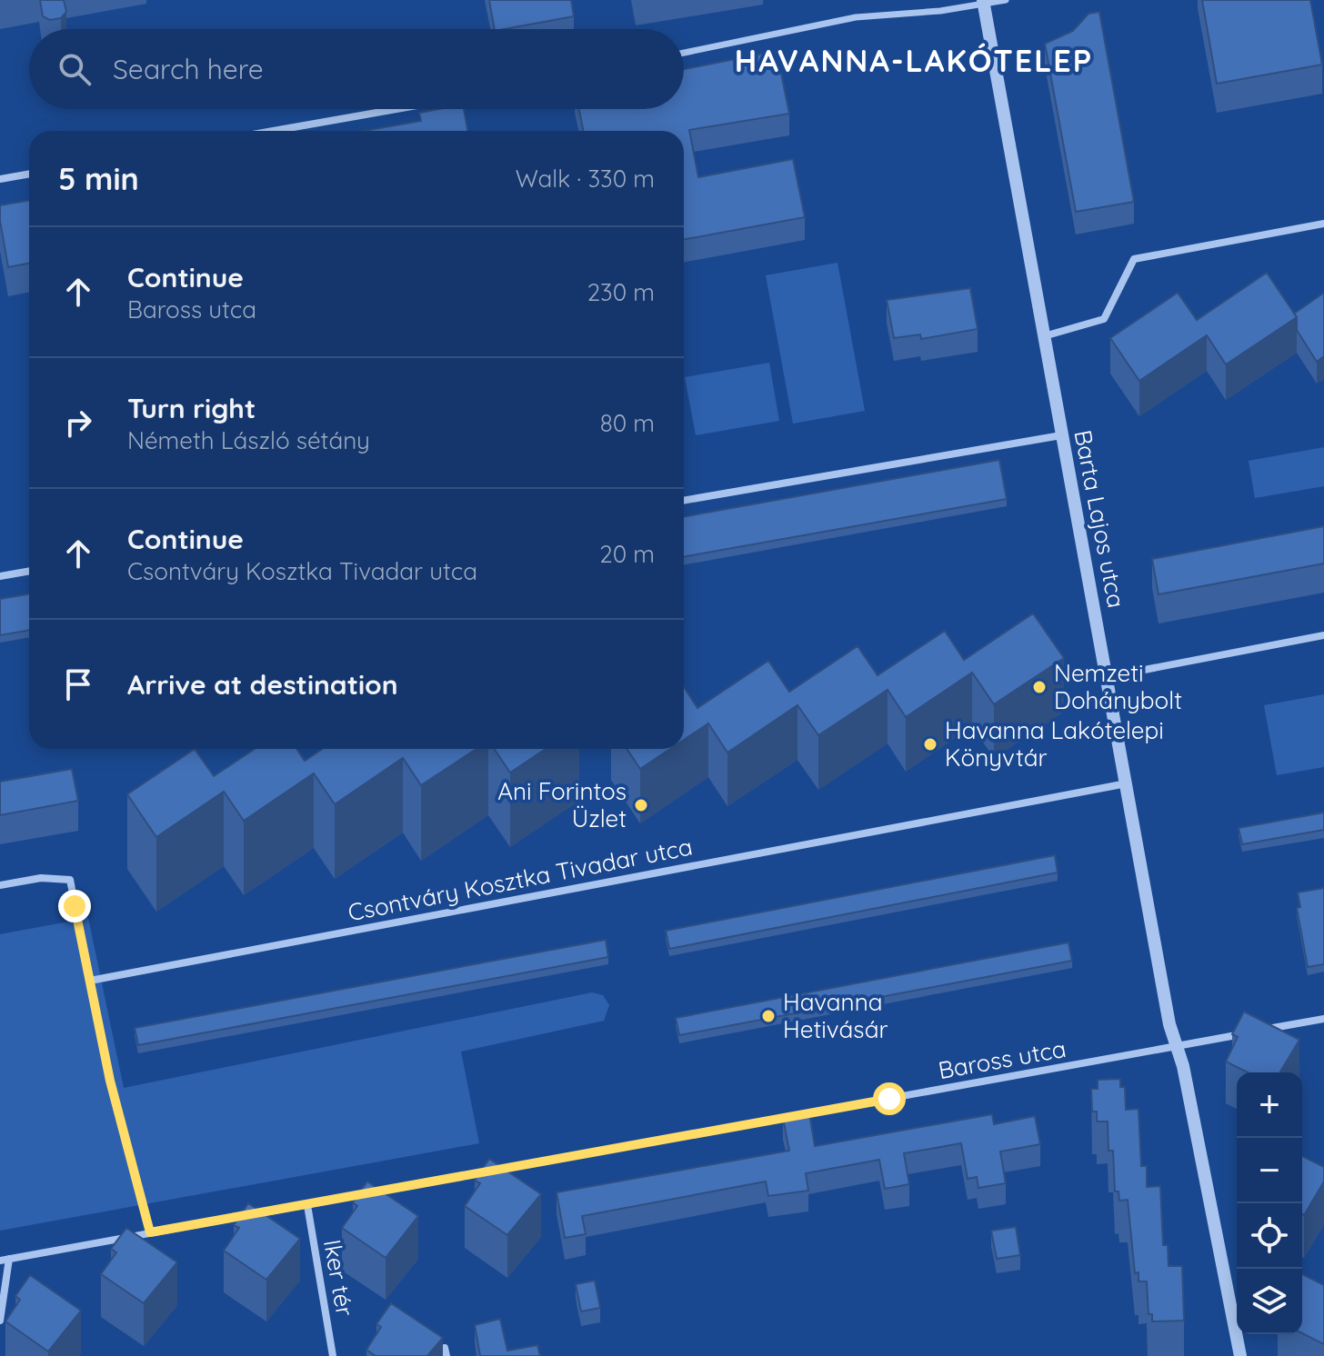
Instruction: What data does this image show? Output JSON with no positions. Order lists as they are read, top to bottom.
{
  "streets": {
    "street": [
      "Barta Lajos utca",
      "Csontváry Kosztka Tivadar utca",
      "Baross utca",
      "Iker tér"
    ]
  },
  "crossings": [
    ["Barta Lajos utca", "Csontváry Kosztka Tivadar utca"],
    ["Barta Lajos utca", "Baross utca"],
    ["Baross utca", "Iker tér"]
  ],
  "districts": ["HAVANNA-LAKÓTELEP"],
  "places": [
    "Nemzeti Dohánybolt",
    "Havanna Lakótelepi Könyvtár",
    "Ani Forintos Üzlet",
    "Havanna Hetivásár"
  ],
  "page": {
    "search": "Search here",
    "heading": ["5 min", "Walk · 330 m"],
    "list": [
      ["Continue", "Baross utca", "230 m"],
      ["Turn right", "Németh László sétány", "80 m"],
      ["Continue", "Csontváry Kosztka Tivadar utca", "20 m"],
      "Arrive at destination"
    ],
    "map_buttons": ["+", "−"]
  }
}
